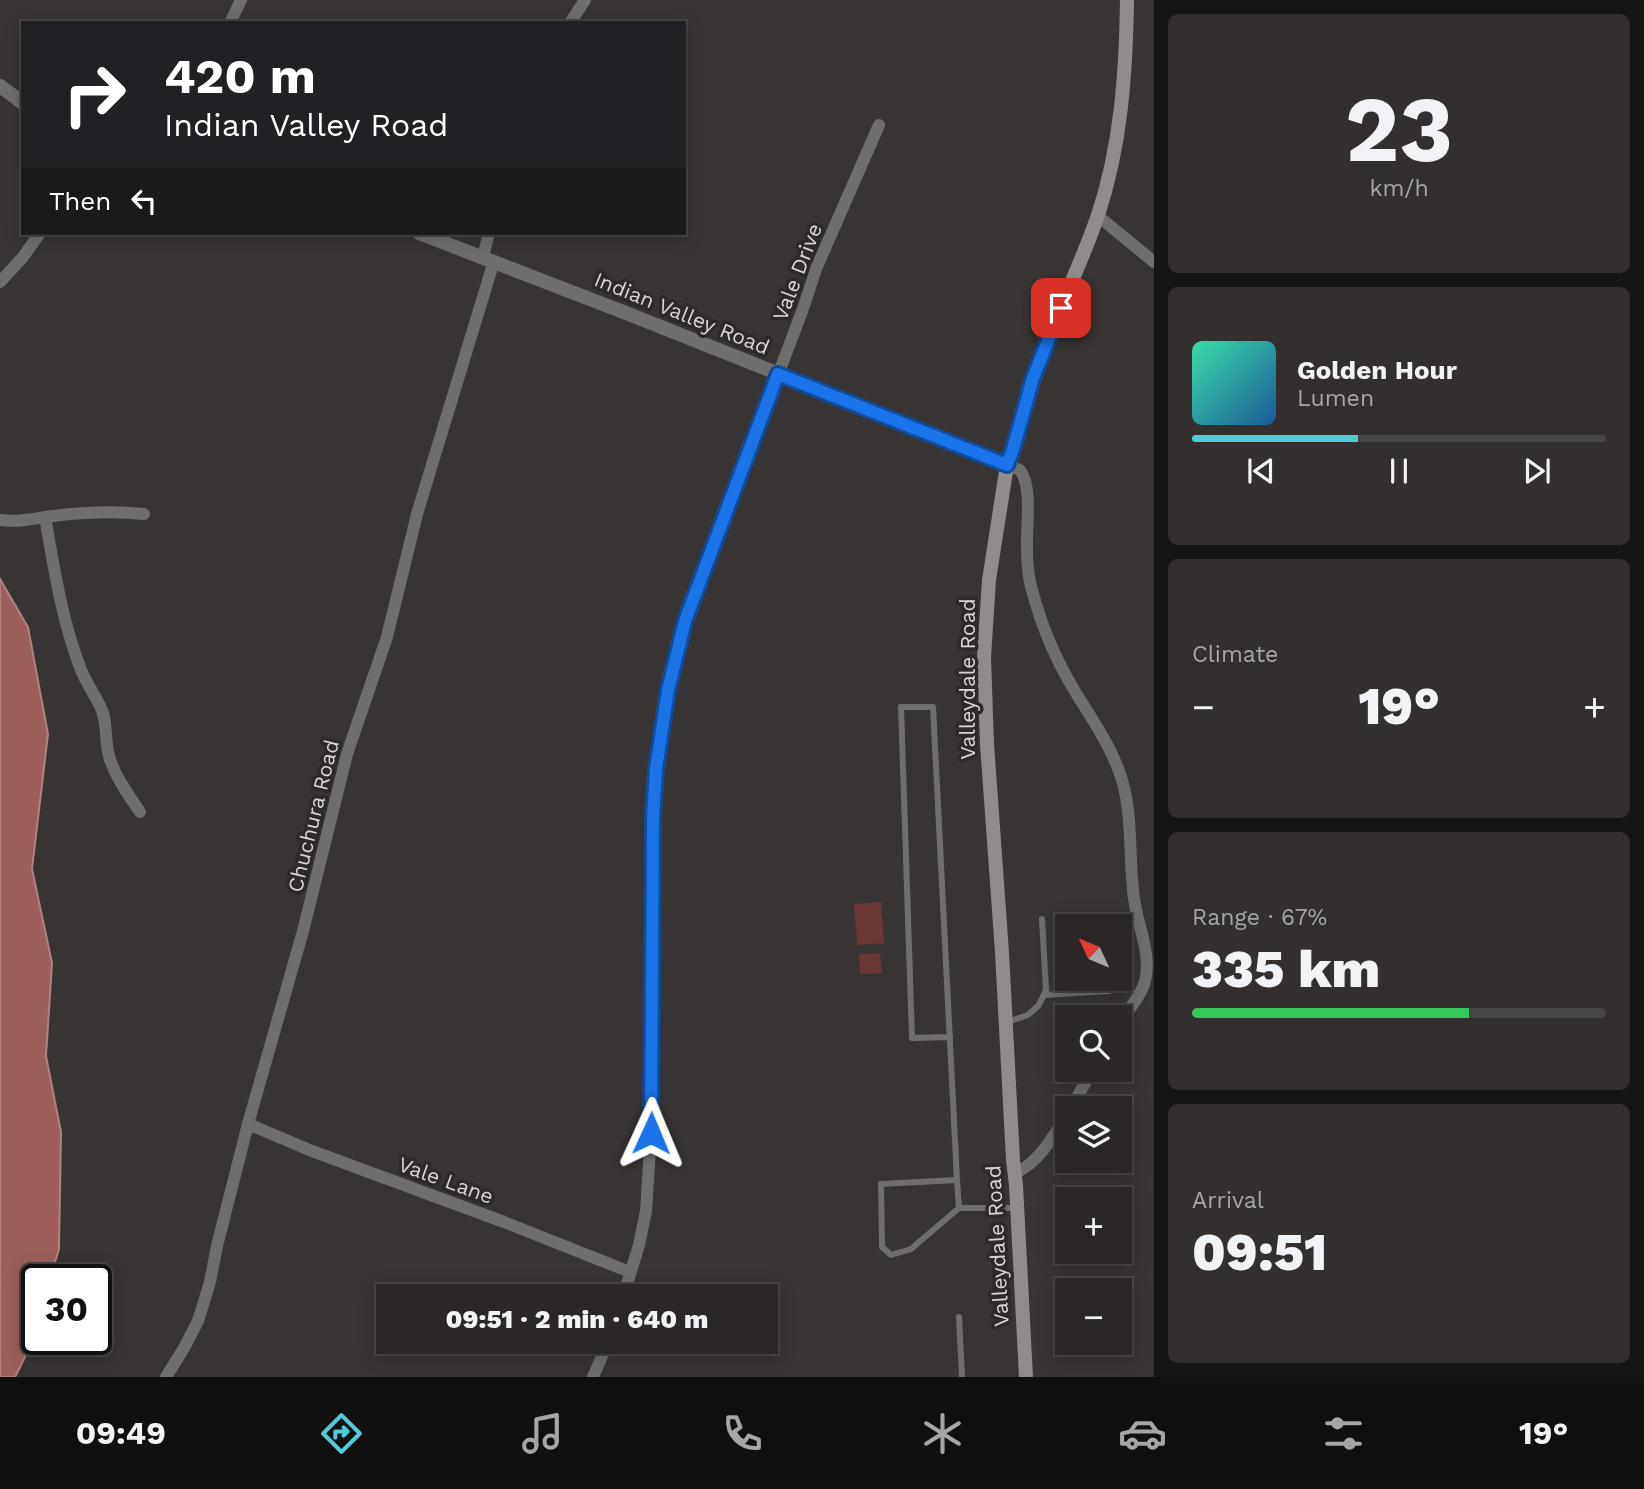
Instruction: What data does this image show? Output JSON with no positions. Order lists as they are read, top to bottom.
{
  "streets": {
    "main road": ["Valleydale Road"],
    "street": [
      "Vale Drive",
      "Indian Valley Road",
      "Chuchura Road",
      "Vale Lane"
    ]
  },
  "crossings": [
    ["Vale Drive", "Indian Valley Road"],
    ["Vale Drive", "Vale Lane"],
    ["Indian Valley Road", "Valleydale Road"],
    ["Indian Valley Road", "Chuchura Road"],
    ["Chuchura Road", "Vale Lane"]
  ],
  "north": "top left",
  "page": {
    "tile": [
      ["23", "km/h"],
      "Climate",
      ["Range · 67%", "335 km"],
      ["Arrival", "09:51"]
    ],
    "turn": ["420 m", "Indian Valley Road"],
    "then": "Then",
    "song": ["Golden Hour", "Lumen"],
    "heat": ["−", "19°", "+"],
    "map_buttons": ["+", "−"],
    "limit": "30",
    "trip": "09:51 · 2 min · 640 m",
    "tabs": ["09:49", "19°"]
  }
}
